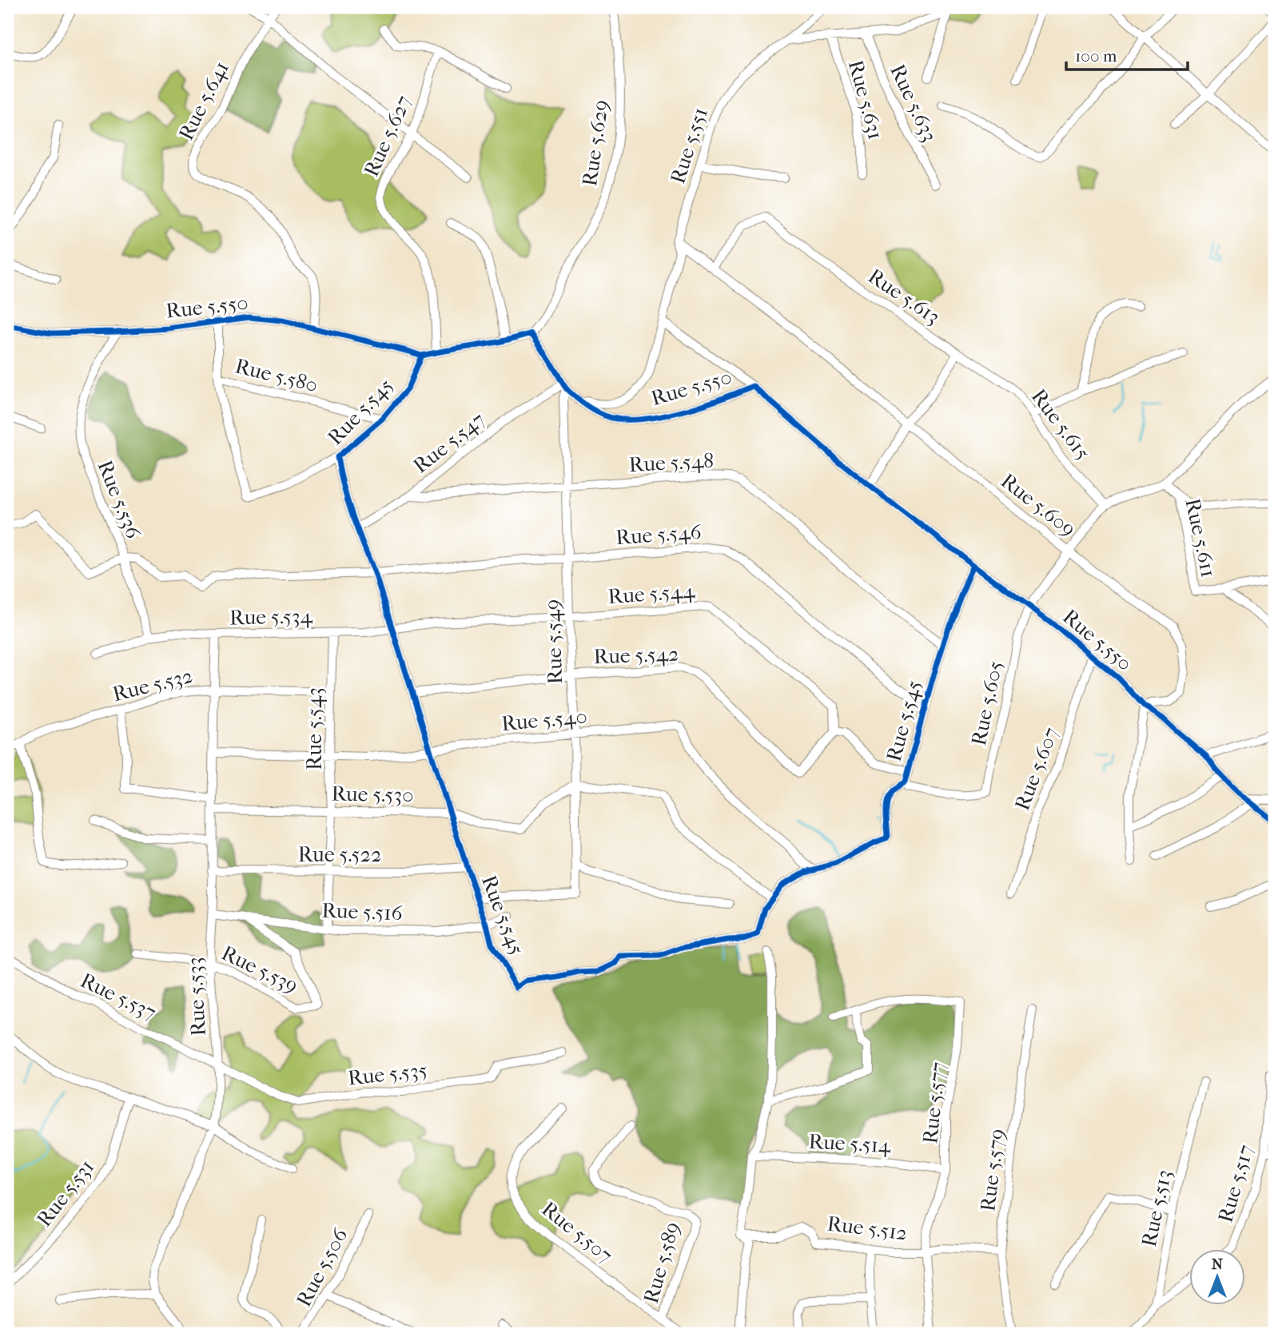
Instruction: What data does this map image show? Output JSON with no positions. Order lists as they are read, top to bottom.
{
  "streets": {
    "street": [
      "Rue 5.631",
      "Rue 5.641",
      "Rue 5.633",
      "Rue 5.627",
      "Rue 5.629",
      "Rue 5.551",
      "Rue 5.613",
      "Rue 5.550",
      "Rue 5.580",
      "Rue 5.545",
      "Rue 5.615",
      "Rue 5.547",
      "Rue 5.548",
      "Rue 5.536",
      "Rue 5.609",
      "Rue 5.546",
      "Rue 5.611",
      "Rue 5.544",
      "Rue 5.534",
      "Rue 5.549",
      "Rue 5.542",
      "Rue 5.532",
      "Rue 5.605",
      "Rue 5.540",
      "Rue 5.543",
      "Rue 5.607",
      "Rue 5.530",
      "Rue 5.522",
      "Rue 5.516",
      "Rue 5.539",
      "Rue 5.537",
      "Rue 5.533",
      "Rue 5.535",
      "Rue 5.577",
      "Rue 5.514",
      "Rue 5.579",
      "Rue 5.517",
      "Rue 5.531",
      "Rue 5.513",
      "Rue 5.512",
      "Rue 5.507",
      "Rue 5.589",
      "Rue 5.506"
    ]
  },
  "crossings": [
    ["Rue 5.631", "Rue 5.551"],
    ["Rue 5.641", "Rue 5.550"],
    ["Rue 5.633", "Rue 5.551"],
    ["Rue 5.629", "Rue 5.550"],
    ["Rue 5.551", "Rue 5.550"],
    ["Rue 5.551", "Rue 5.609"],
    ["Rue 5.613", "Rue 5.615"],
    ["Rue 5.613", "Rue 5.609"],
    ["Rue 5.550", "Rue 5.580"],
    ["Rue 5.550", "Rue 5.545"],
    ["Rue 5.550", "Rue 5.547"],
    ["Rue 5.550", "Rue 5.536"],
    ["Rue 5.550", "Rue 5.609"],
    ["Rue 5.550", "Rue 5.549"],
    ["Rue 5.550", "Rue 5.605"],
    ["Rue 5.550", "Rue 5.607"],
    ["Rue 5.580", "Rue 5.545"],
    ["Rue 5.545", "Rue 5.547"],
    ["Rue 5.545", "Rue 5.548"],
    ["Rue 5.545", "Rue 5.536"],
    ["Rue 5.545", "Rue 5.546"],
    ["Rue 5.545", "Rue 5.544"],
    ["Rue 5.545", "Rue 5.534"],
    ["Rue 5.545", "Rue 5.549"],
    ["Rue 5.545", "Rue 5.542"],
    ["Rue 5.545", "Rue 5.605"],
    ["Rue 5.545", "Rue 5.540"],
    ["Rue 5.545", "Rue 5.530"],
    ["Rue 5.545", "Rue 5.522"],
    ["Rue 5.545", "Rue 5.516"],
    ["Rue 5.615", "Rue 5.611"],
    ["Rue 5.547", "Rue 5.548"],
    ["Rue 5.547", "Rue 5.549"],
    ["Rue 5.548", "Rue 5.549"],
    ["Rue 5.536", "Rue 5.546"],
    ["Rue 5.609", "Rue 5.605"],
    ["Rue 5.546", "Rue 5.549"],
    ["Rue 5.544", "Rue 5.534"],
    ["Rue 5.544", "Rue 5.549"],
    ["Rue 5.544", "Rue 5.542"],
    ["Rue 5.534", "Rue 5.543"],
    ["Rue 5.534", "Rue 5.533"],
    ["Rue 5.549", "Rue 5.542"],
    ["Rue 5.549", "Rue 5.540"],
    ["Rue 5.549", "Rue 5.530"],
    ["Rue 5.532", "Rue 5.543"],
    ["Rue 5.532", "Rue 5.533"],
    ["Rue 5.540", "Rue 5.543"],
    ["Rue 5.540", "Rue 5.533"],
    ["Rue 5.543", "Rue 5.530"],
    ["Rue 5.543", "Rue 5.522"],
    ["Rue 5.530", "Rue 5.533"],
    ["Rue 5.522", "Rue 5.533"],
    ["Rue 5.516", "Rue 5.539"],
    ["Rue 5.516", "Rue 5.533"],
    ["Rue 5.539", "Rue 5.533"],
    ["Rue 5.537", "Rue 5.533"],
    ["Rue 5.537", "Rue 5.535"],
    ["Rue 5.533", "Rue 5.535"],
    ["Rue 5.577", "Rue 5.514"],
    ["Rue 5.577", "Rue 5.512"],
    ["Rue 5.579", "Rue 5.512"],
    ["Rue 5.507", "Rue 5.589"]
  ],
  "scale_bar": "100 m",
  "north": "top"
}
